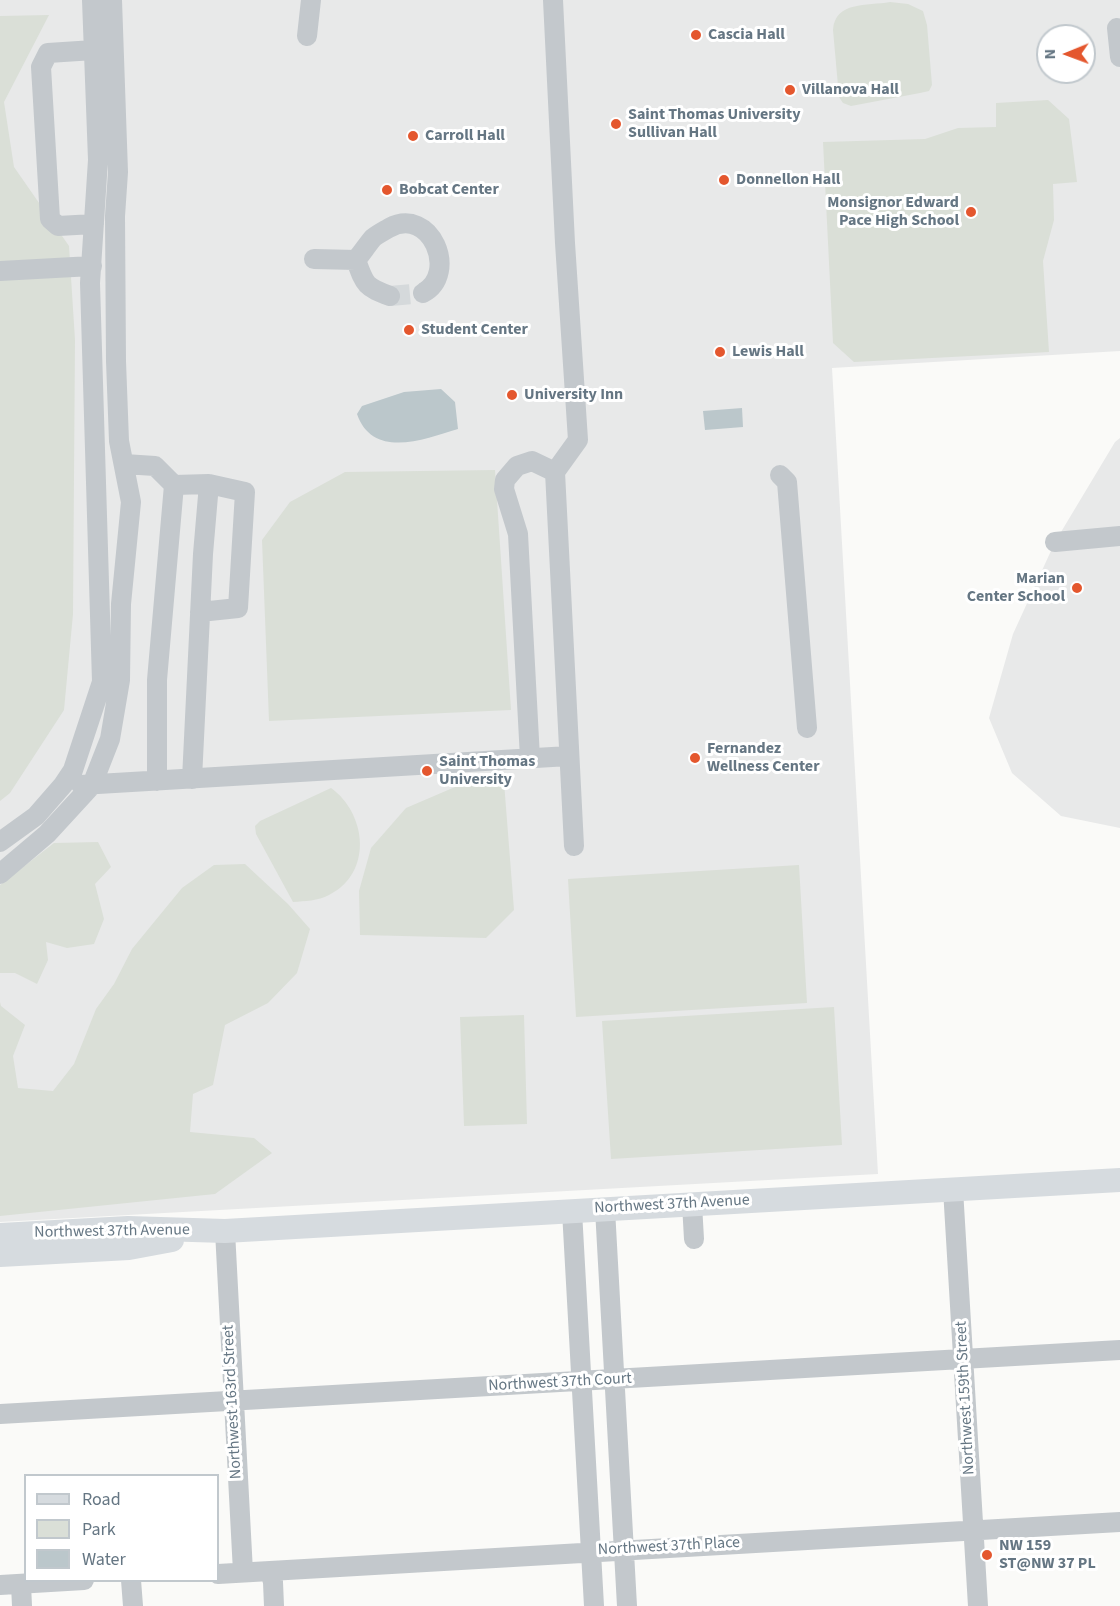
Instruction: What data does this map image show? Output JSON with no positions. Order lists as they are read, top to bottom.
{
  "streets": {
    "main road": ["Northwest 37th Avenue"],
    "street": [
      "Northwest 37th Court",
      "Northwest 159th Street",
      "Northwest 163rd Street",
      "Northwest 37th Place"
    ]
  },
  "crossings": [
    ["Northwest 37th Avenue", "Northwest 159th Street"],
    ["Northwest 37th Avenue", "Northwest 163rd Street"],
    ["Northwest 37th Court", "Northwest 159th Street"],
    ["Northwest 37th Court", "Northwest 163rd Street"],
    ["Northwest 159th Street", "Northwest 37th Place"],
    ["Northwest 163rd Street", "Northwest 37th Place"]
  ],
  "places": [
    "Cascia Hall",
    "Villanova Hall",
    "Saint Thomas University Sullivan Hall",
    "Carroll Hall",
    "Donnellon Hall",
    "Bobcat Center",
    "Monsignor Edward Pace High School",
    "Student Center",
    "Lewis Hall",
    "University Inn",
    "Marian Center School",
    "Fernandez Wellness Center",
    "Saint Thomas University",
    "NW 159 ST@NW 37 PL"
  ],
  "legend": ["Road", "Park", "Water"],
  "north": "left"
}
